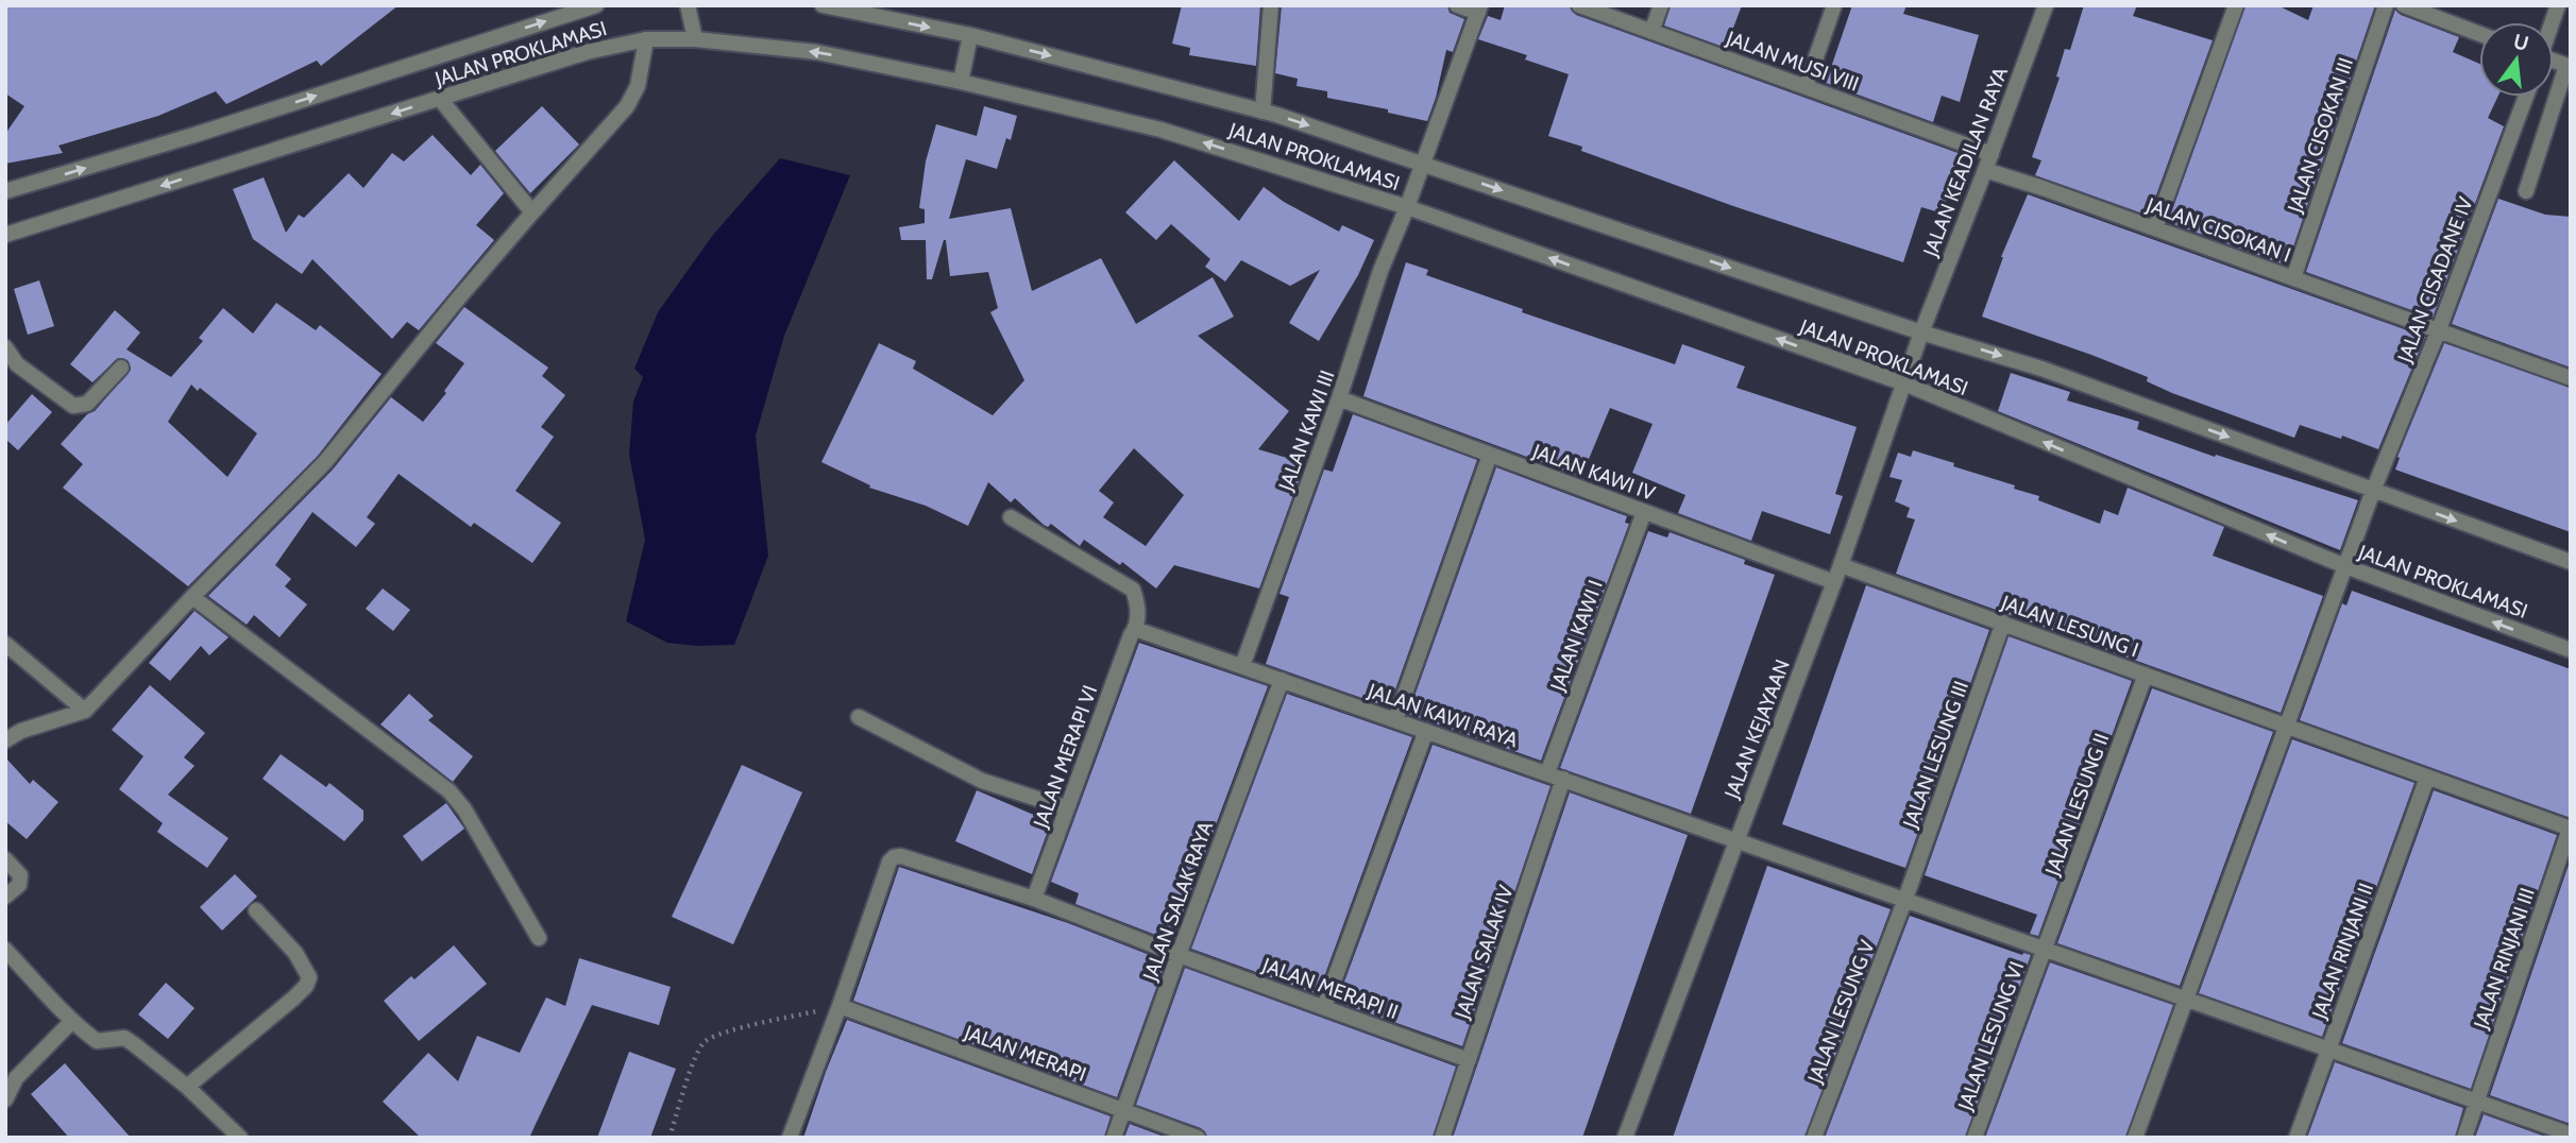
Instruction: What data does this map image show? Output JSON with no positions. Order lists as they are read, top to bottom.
{
  "streets": {
    "street": [
      "JALAN PROKLAMASI",
      "JALAN MUSI VIII",
      "JALAN CISOKAN III",
      "JALAN KEADILAN RAYA",
      "JALAN CISOKAN I",
      "JALAN CISADANE IV",
      "JALAN KAWI III",
      "JALAN KAWI IV",
      "JALAN LESUNG I",
      "JALAN KAWI I",
      "JALAN KAWI RAYA",
      "JALAN KEJAYAAN",
      "JALAN LESUNG III",
      "JALAN MERAPI VI",
      "JALAN LESUNG II",
      "JALAN SALAK RAYA",
      "JALAN RINJANI II",
      "JALAN SALAK IV",
      "JALAN RINJANI III",
      "JALAN MERAPI II",
      "JALAN LESUNG V",
      "JALAN LESUNG VI",
      "JALAN MERAPI"
    ]
  },
  "crossings": [
    ["JALAN PROKLAMASI", "JALAN KEADILAN RAYA"],
    ["JALAN PROKLAMASI", "JALAN CISADANE IV"],
    ["JALAN PROKLAMASI", "JALAN KAWI III"],
    ["JALAN PROKLAMASI", "JALAN KEJAYAAN"],
    ["JALAN MUSI VIII", "JALAN KEADILAN RAYA"],
    ["JALAN CISOKAN III", "JALAN CISOKAN I"],
    ["JALAN KEADILAN RAYA", "JALAN CISOKAN I"],
    ["JALAN KEADILAN RAYA", "JALAN KEJAYAAN"],
    ["JALAN CISOKAN I", "JALAN CISADANE IV"],
    ["JALAN CISADANE IV", "JALAN LESUNG I"],
    ["JALAN CISADANE IV", "JALAN KAWI RAYA"],
    ["JALAN KAWI III", "JALAN KAWI IV"],
    ["JALAN KAWI III", "JALAN KAWI RAYA"],
    ["JALAN KAWI IV", "JALAN KAWI I"],
    ["JALAN KAWI IV", "JALAN KEJAYAAN"],
    ["JALAN LESUNG I", "JALAN KEJAYAAN"],
    ["JALAN LESUNG I", "JALAN LESUNG III"],
    ["JALAN LESUNG I", "JALAN LESUNG II"],
    ["JALAN LESUNG I", "JALAN RINJANI II"],
    ["JALAN LESUNG I", "JALAN RINJANI III"],
    ["JALAN KAWI I", "JALAN KAWI RAYA"],
    ["JALAN KAWI RAYA", "JALAN KEJAYAAN"],
    ["JALAN KAWI RAYA", "JALAN LESUNG III"],
    ["JALAN KAWI RAYA", "JALAN MERAPI VI"],
    ["JALAN KAWI RAYA", "JALAN LESUNG II"],
    ["JALAN KAWI RAYA", "JALAN SALAK RAYA"],
    ["JALAN KAWI RAYA", "JALAN RINJANI II"],
    ["JALAN KAWI RAYA", "JALAN SALAK IV"],
    ["JALAN KAWI RAYA", "JALAN RINJANI III"],
    ["JALAN KAWI RAYA", "JALAN LESUNG V"],
    ["JALAN KAWI RAYA", "JALAN LESUNG VI"],
    ["JALAN LESUNG III", "JALAN LESUNG V"],
    ["JALAN MERAPI VI", "JALAN MERAPI II"],
    ["JALAN LESUNG II", "JALAN LESUNG VI"],
    ["JALAN SALAK RAYA", "JALAN MERAPI II"],
    ["JALAN SALAK RAYA", "JALAN MERAPI"],
    ["JALAN SALAK IV", "JALAN MERAPI II"],
    ["JALAN MERAPI II", "JALAN MERAPI"]
  ],
  "north": "top"
}
